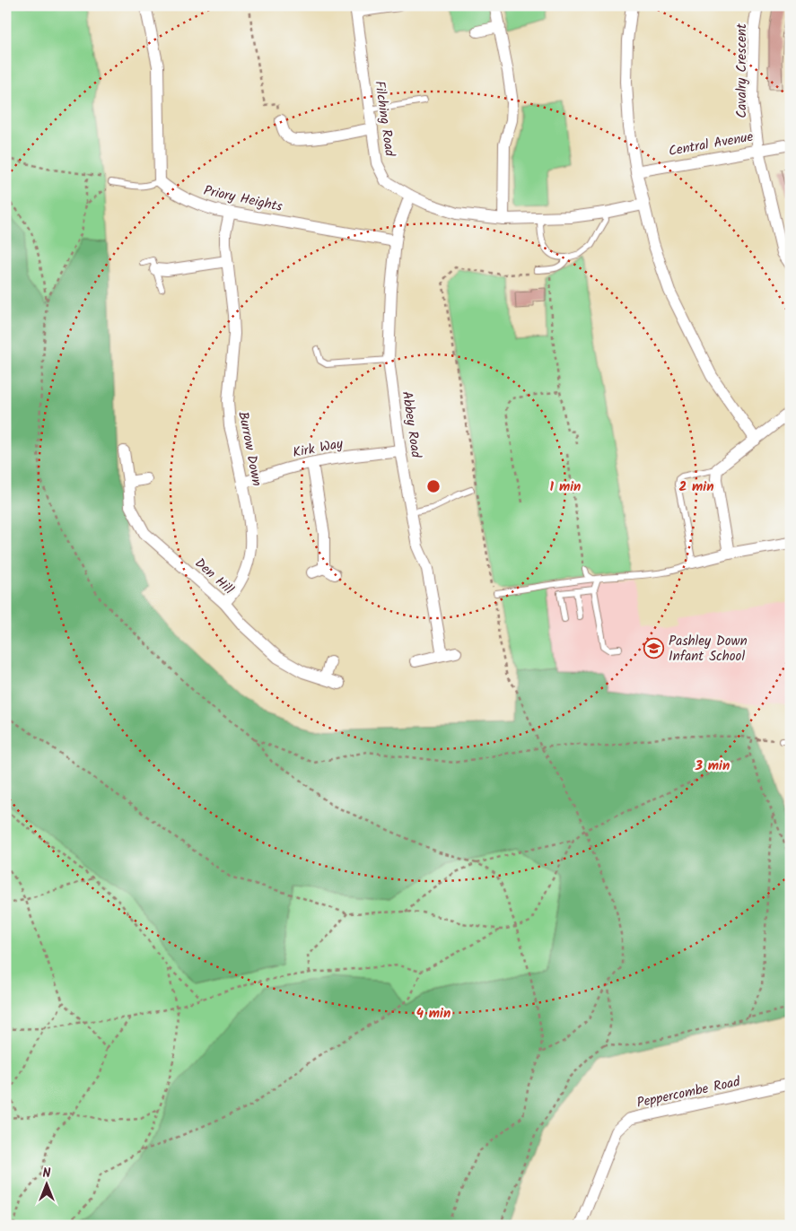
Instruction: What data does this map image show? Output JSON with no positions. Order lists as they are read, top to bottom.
{
  "streets": {
    "street": [
      "Cavalry Crescent",
      "Filching Road",
      "Central Avenue",
      "Priory Heights",
      "Abbey Road",
      "Kirk Way",
      "Burrow Down",
      "Den Hill",
      "Peppercombe Road"
    ]
  },
  "crossings": [
    ["Cavalry Crescent", "Central Avenue"],
    ["Filching Road", "Abbey Road"],
    ["Priory Heights", "Abbey Road"],
    ["Priory Heights", "Burrow Down"],
    ["Abbey Road", "Kirk Way"],
    ["Kirk Way", "Burrow Down"],
    ["Burrow Down", "Den Hill"]
  ],
  "places": {
    "school or university": ["Pashley Down Infant School"]
  },
  "north": "top",
  "rings": [
    "1 min",
    "2 min",
    "3 min",
    "4 min"
  ]
}
